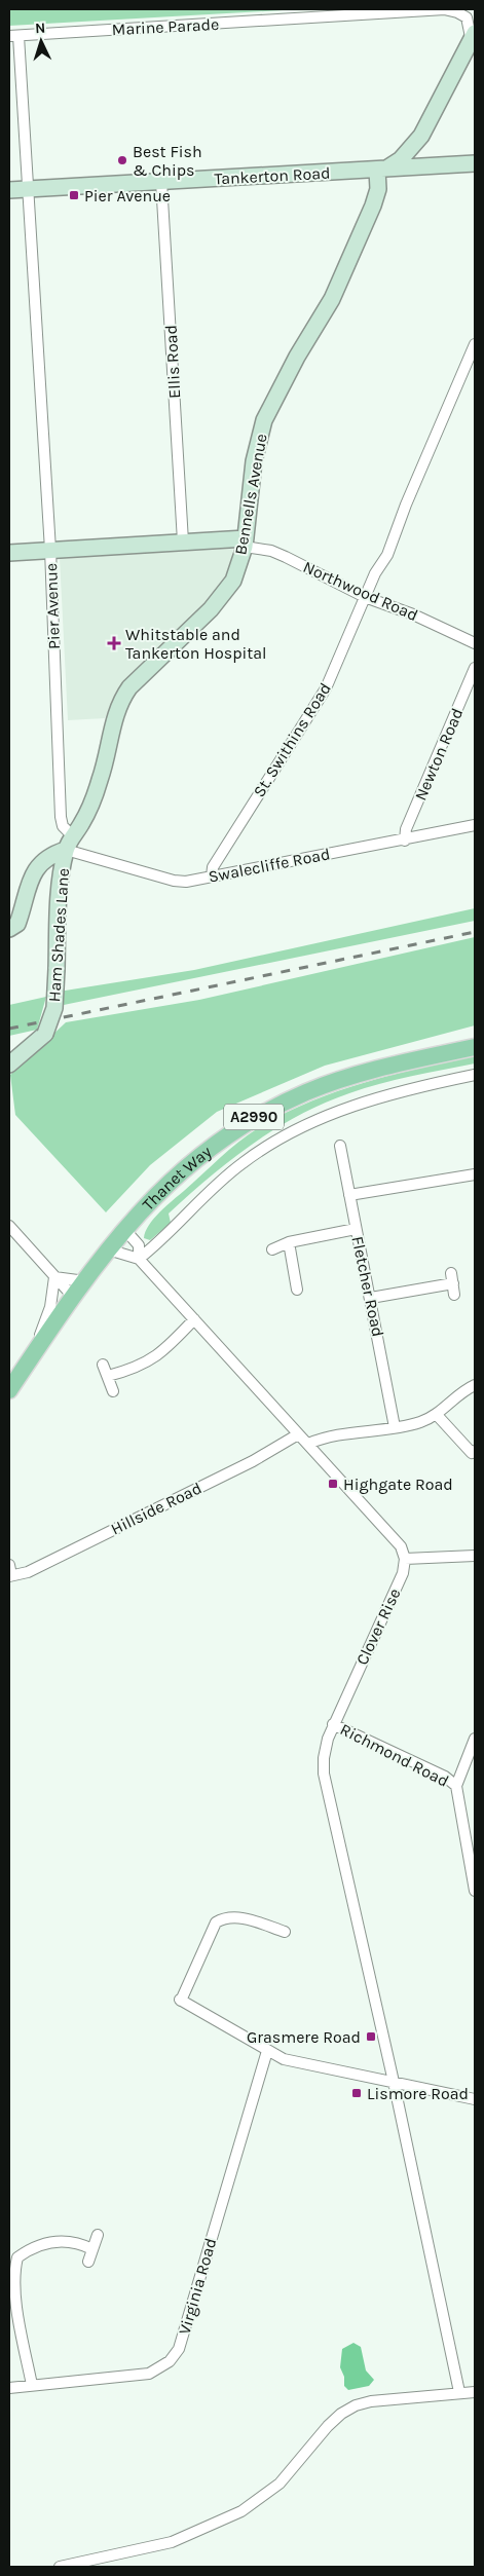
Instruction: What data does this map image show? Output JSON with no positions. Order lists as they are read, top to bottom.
{
  "streets": {
    "main road": ["A2990", "Thanet Way"],
    "street": [
      "Marine Parade",
      "Tankerton Road",
      "Ellis Road",
      "Bennells Avenue",
      "Northwood Road",
      "Pier Avenue",
      "St. Swithins Road",
      "Newton Road",
      "Swalecliffe Road",
      "Ham Shades Lane",
      "Fletcher Road",
      "Hillside Road",
      "Clover Rise",
      "Richmond Road",
      "Virginia Road"
    ]
  },
  "crossings": [
    ["Marine Parade", "Pier Avenue"],
    ["Tankerton Road", "Ellis Road"],
    ["Tankerton Road", "Bennells Avenue"],
    ["Tankerton Road", "Pier Avenue"],
    ["Ellis Road", "Northwood Road"],
    ["Bennells Avenue", "Northwood Road"],
    ["Bennells Avenue", "Pier Avenue"],
    ["Bennells Avenue", "Swalecliffe Road"],
    ["Bennells Avenue", "Ham Shades Lane"],
    ["Northwood Road", "Pier Avenue"],
    ["Northwood Road", "St. Swithins Road"],
    ["Pier Avenue", "Swalecliffe Road"],
    ["Pier Avenue", "Ham Shades Lane"],
    ["St. Swithins Road", "Swalecliffe Road"],
    ["Newton Road", "Swalecliffe Road"],
    ["Swalecliffe Road", "Ham Shades Lane"],
    ["Clover Rise", "Richmond Road"]
  ],
  "places": {
    "other": ["Best Fish & Chips"],
    "transit": [
      "Pier Avenue",
      "Highgate Road",
      "Grasmere Road",
      "Lismore Road"
    ],
    "health": ["Whitstable and Tankerton Hospital"]
  },
  "north": "top"
}
